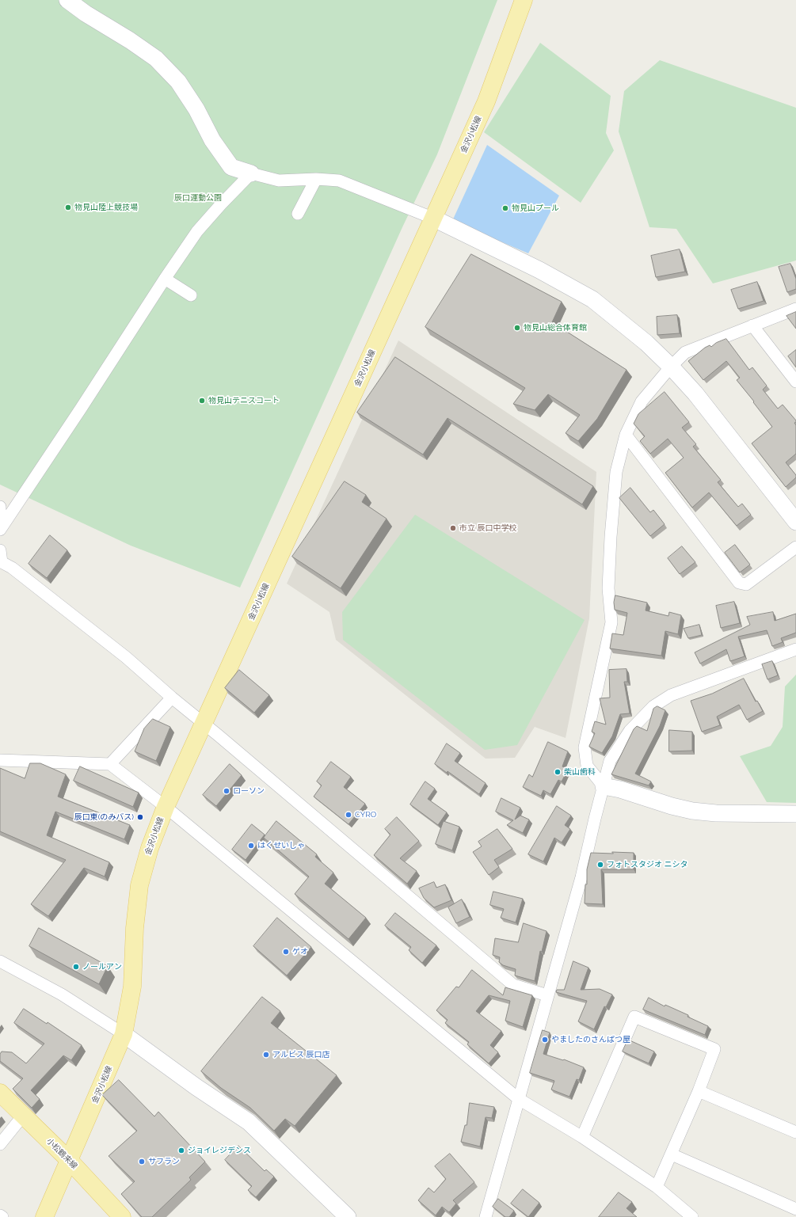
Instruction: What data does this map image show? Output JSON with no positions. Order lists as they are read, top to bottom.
{
  "streets": {
    "main road": ["金沢小松線", "小松鶴来線"]
  },
  "crossings": [
    ["金沢小松線", "小松鶴来線"]
  ],
  "parks": ["辰口運動公園"],
  "places": [
    "物見山陸上競技場",
    "物見山プール",
    "物見山総合体育館",
    "物見山テニスコート",
    "市立 辰口中学校",
    "柴山歯科",
    "ローソン",
    "CYRO",
    "辰口東(のみバス)",
    "はくせいしゃ",
    "フォトスタジオ ニシタ",
    "ゲオ",
    "ノールアン",
    "やましたのさんぱつ屋",
    "アルビス 辰口店",
    "ジョイレジデンス",
    "サフラン"
  ]
}
